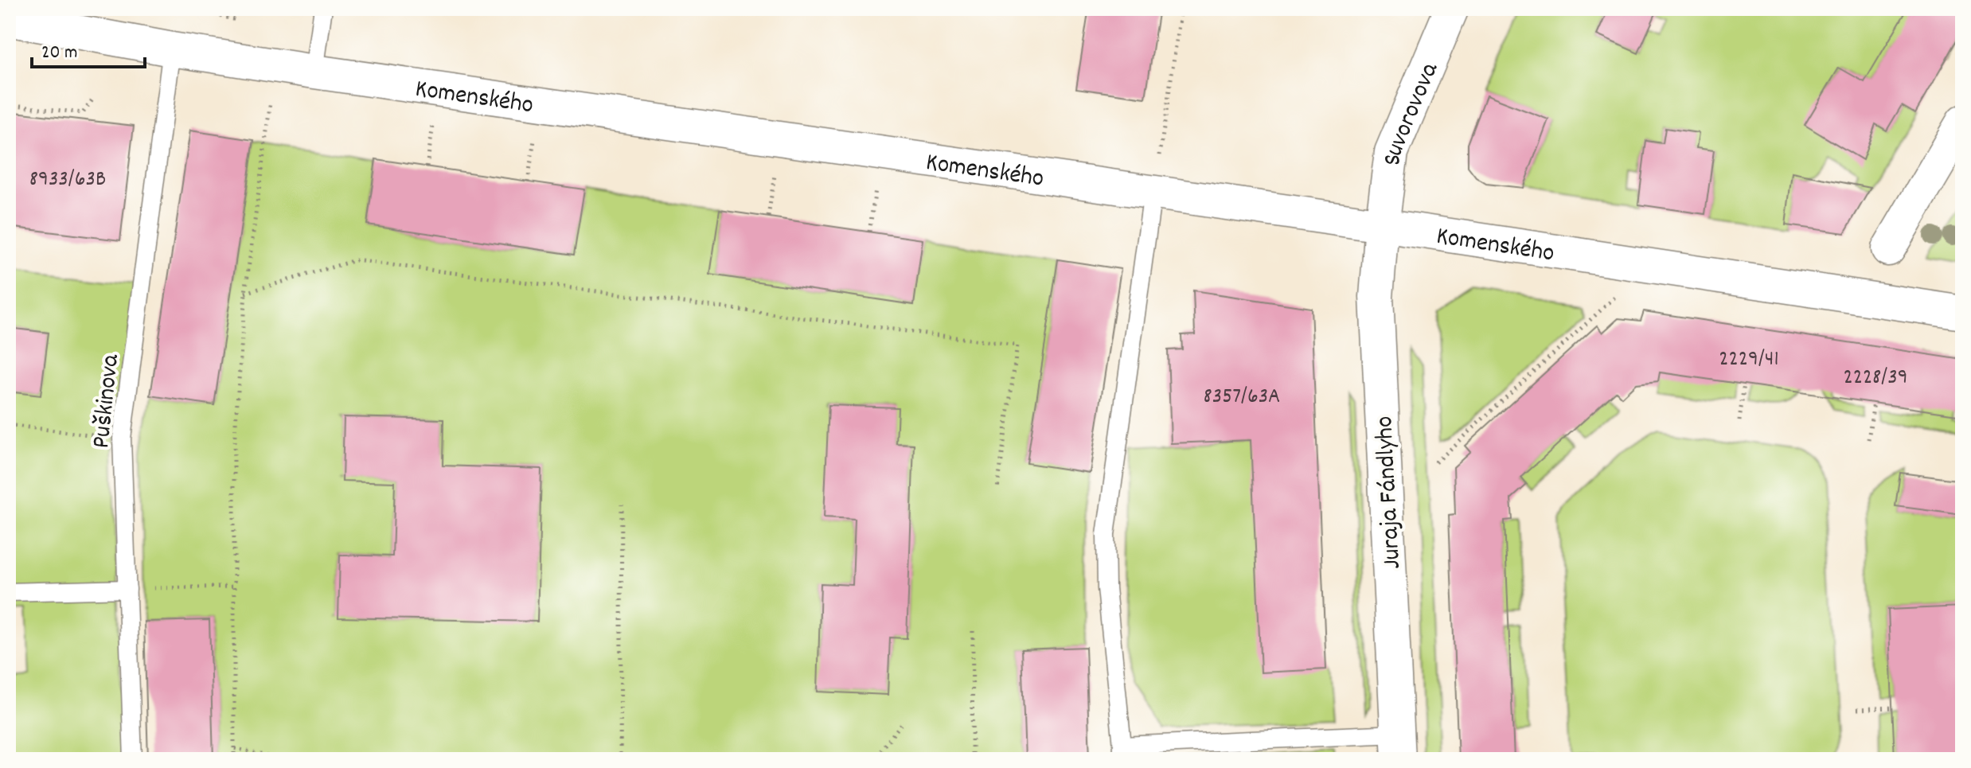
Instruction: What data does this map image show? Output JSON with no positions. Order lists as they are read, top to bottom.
{
  "streets": {
    "street": ["Komenského", "Suvorovova", "Juraja Fándlyho"],
    "lane": ["Puškinova"]
  },
  "crossings": [
    ["Komenského", "Suvorovova"],
    ["Komenského", "Puškinova"],
    ["Komenského", "Juraja Fándlyho"],
    ["Suvorovova", "Juraja Fándlyho"]
  ],
  "house_numbers": [
    "8933/63B",
    "2229/41",
    "2228/39",
    "8357/63A"
  ],
  "scale_bar": "20 m"
}
